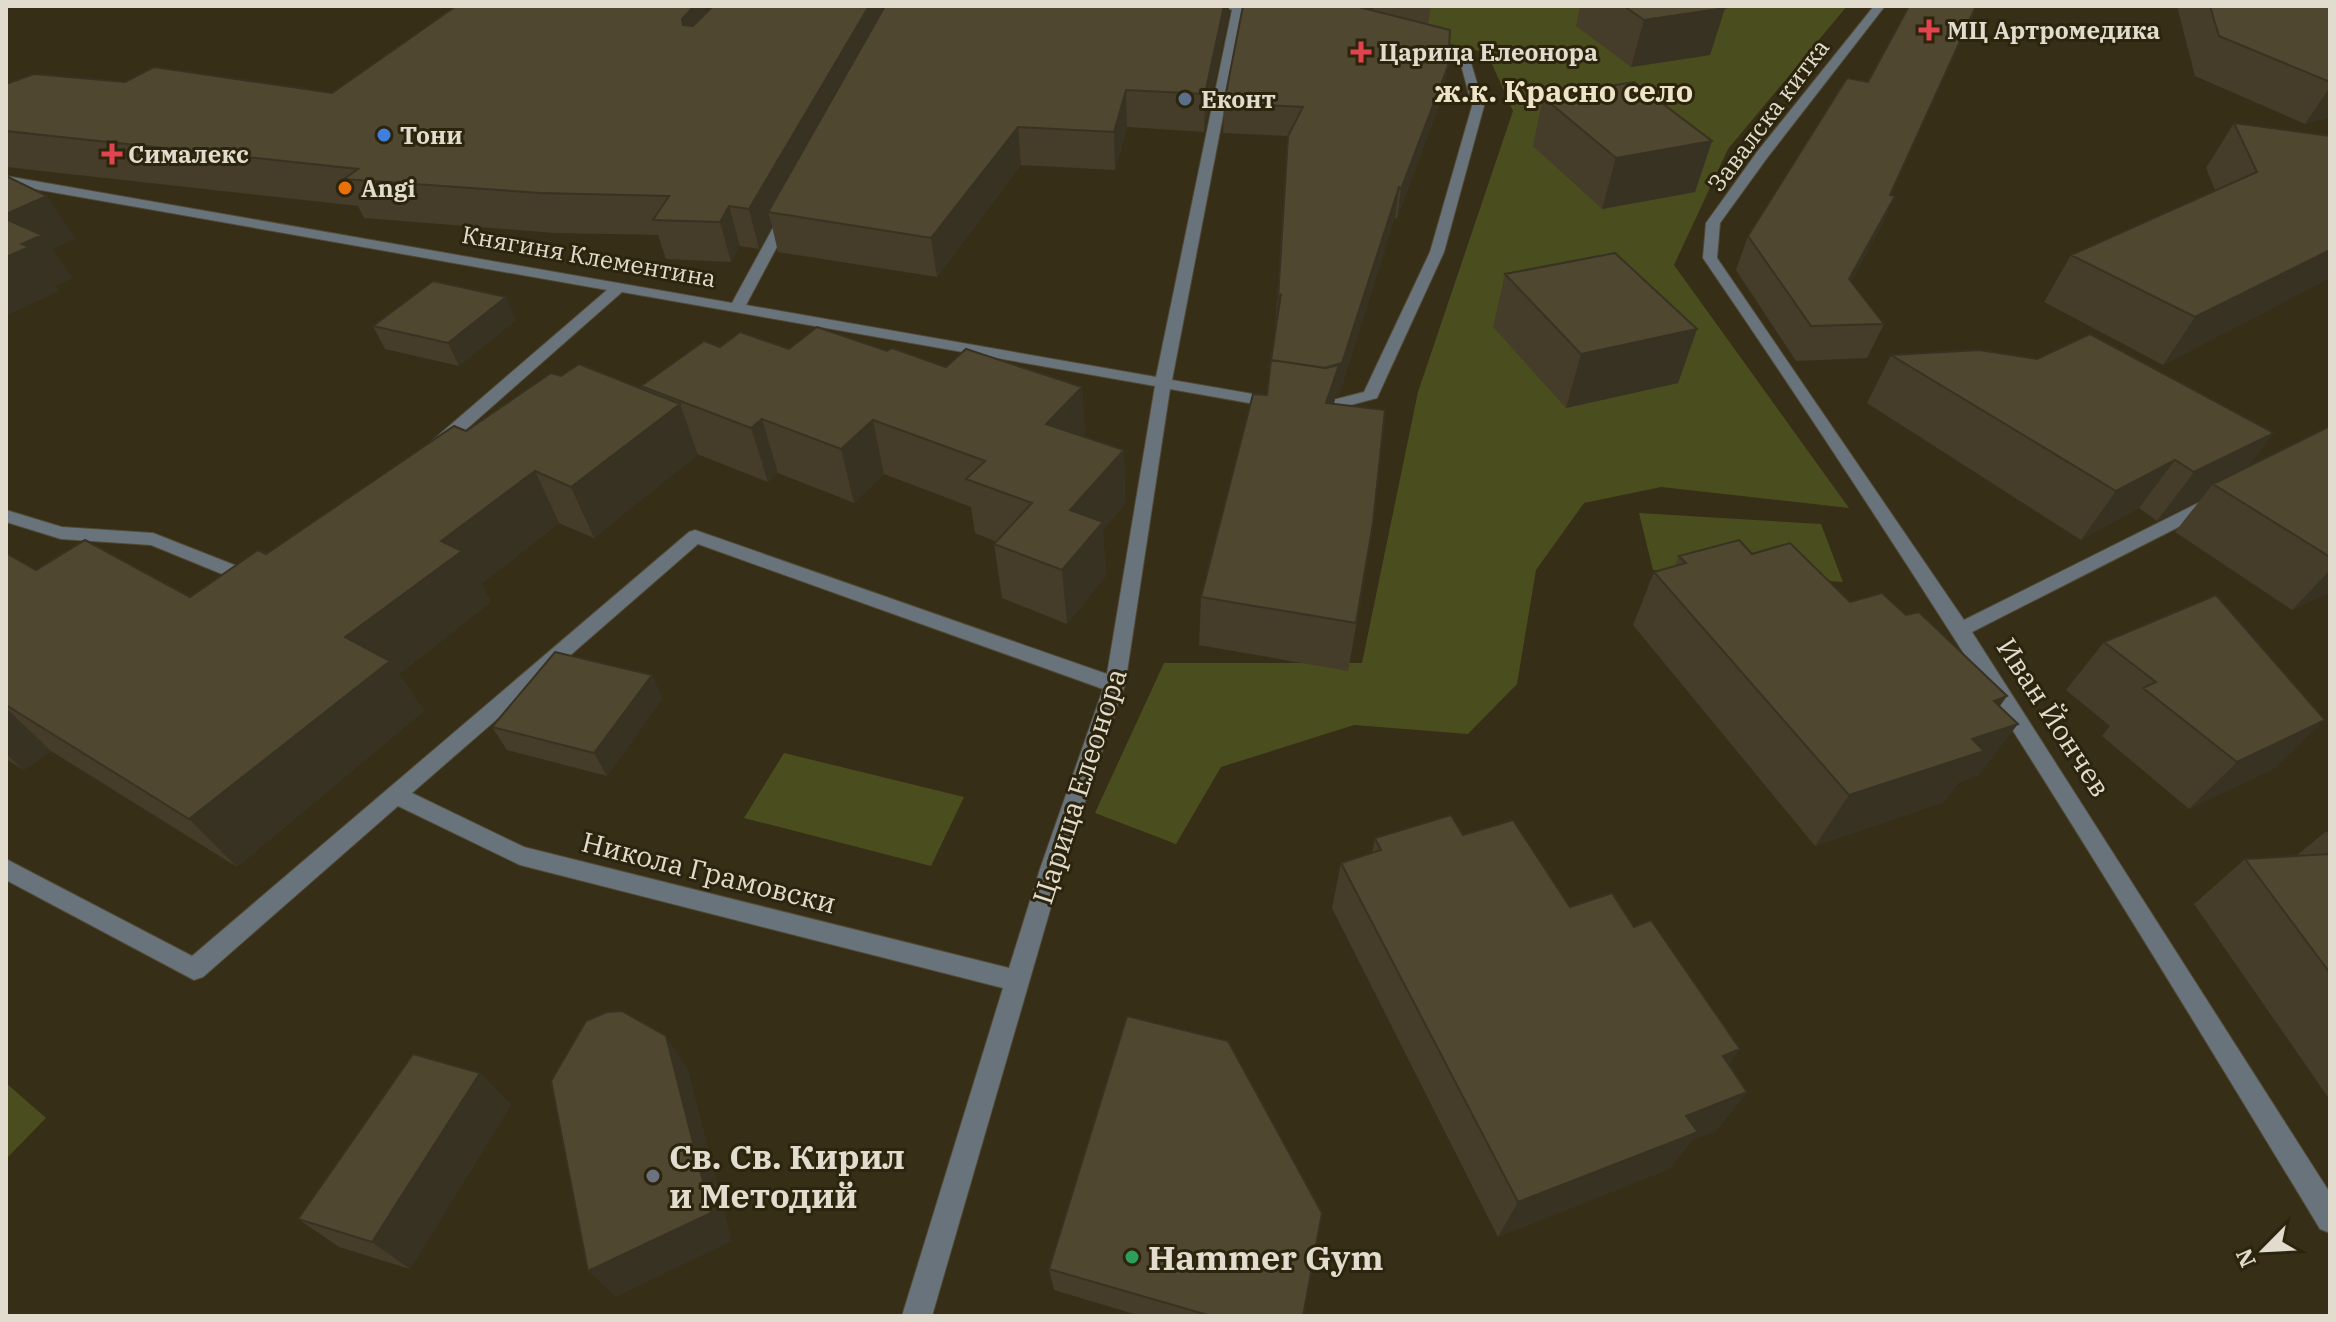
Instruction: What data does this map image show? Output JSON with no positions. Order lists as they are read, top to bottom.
{
  "streets": {
    "street": [
      "Завалска китка",
      "Княгиня Клементина",
      "Иван Йончев",
      "Царица Елеонора",
      "Никола Грамовски"
    ]
  },
  "crossings": [
    ["Завалска китка", "Иван Йончев"],
    ["Княгиня Клементина", "Царица Елеонора"],
    ["Царица Елеонора", "Никола Грамовски"]
  ],
  "districts": ["ж.к. Красно село"],
  "places": {
    "health": ["МЦ Артромедика", "Царица Елеонора", "Сималекс"],
    "other": [
      "Еконт",
      "Тони",
      "Angi",
      "Св. Св. Кирил и Методий",
      "Hammer Gym"
    ]
  },
  "north": "bottom left"
}
